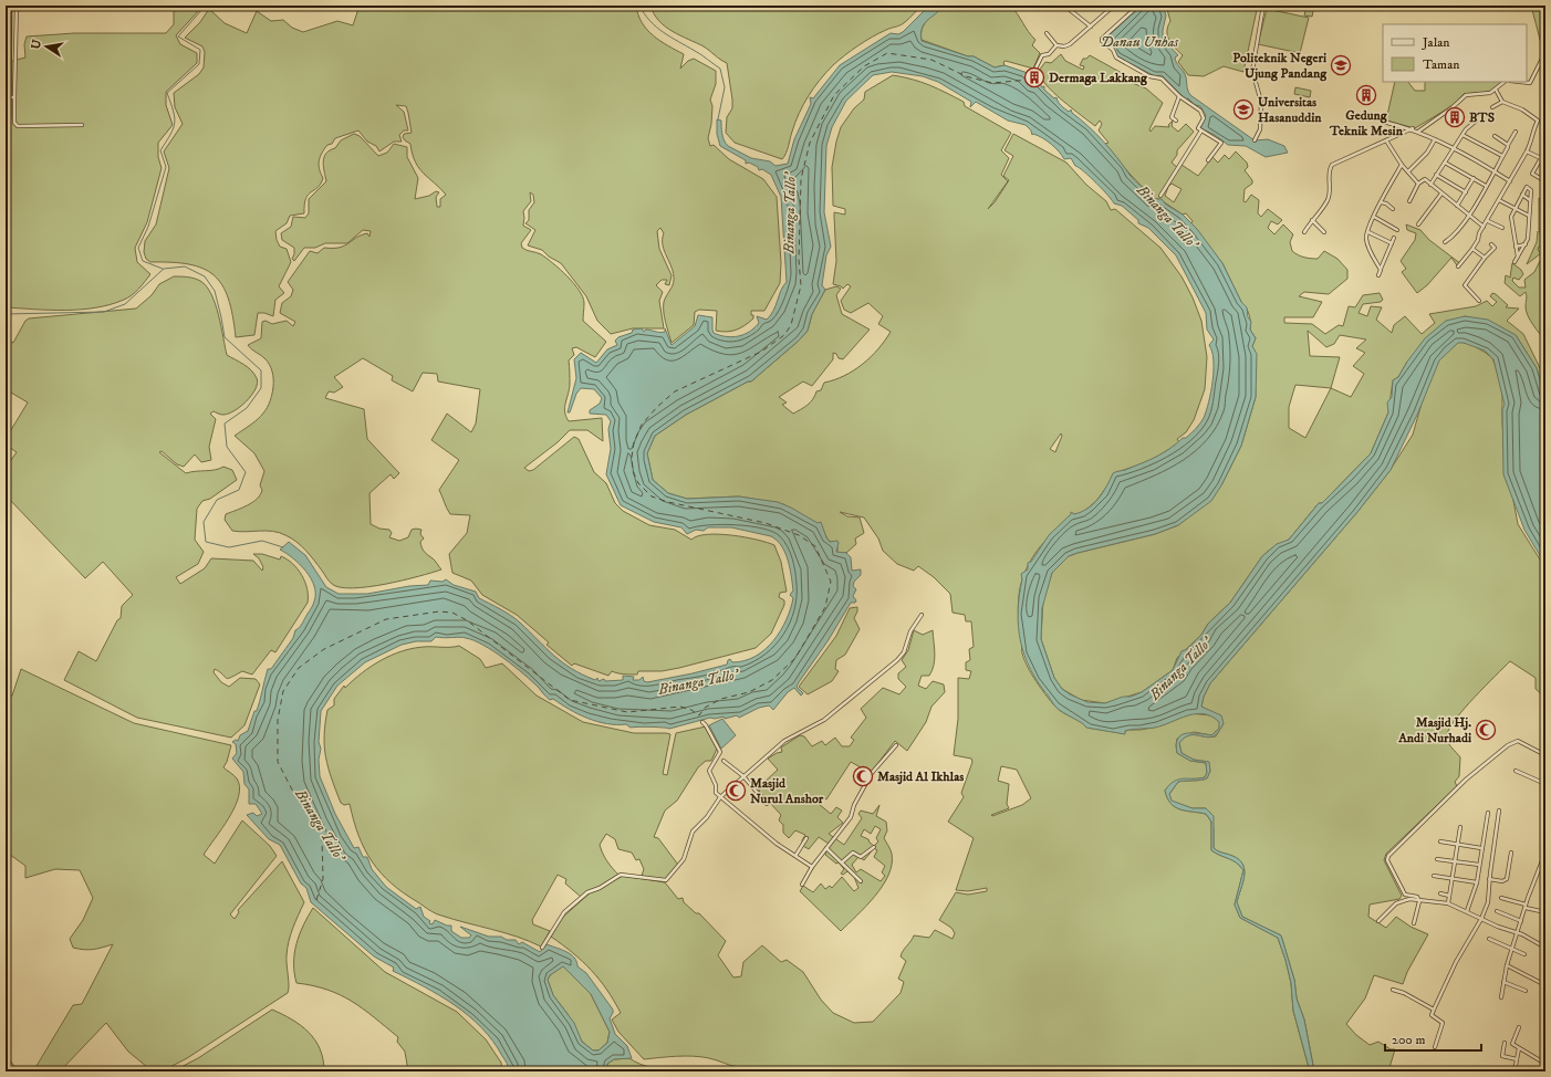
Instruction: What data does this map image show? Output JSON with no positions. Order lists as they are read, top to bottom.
{
  "water": ["Danau Unhas", "Binanga Tallo'"],
  "places": {
    "school or university": ["Politeknik Negeri Ujung Pandang", "Universitas Hasanuddin"],
    "building": ["Dermaga Lakkang", "Gedung Teknik Mesin", "BTS"],
    "mosque": ["Masjid Hj. Andi Nurhadi", "Masjid Al Ikhlas", "Masjid Nurul Anshor"]
  },
  "legend": ["Jalan", "Taman"],
  "scale_bar": "200 m",
  "north": "left"
}
